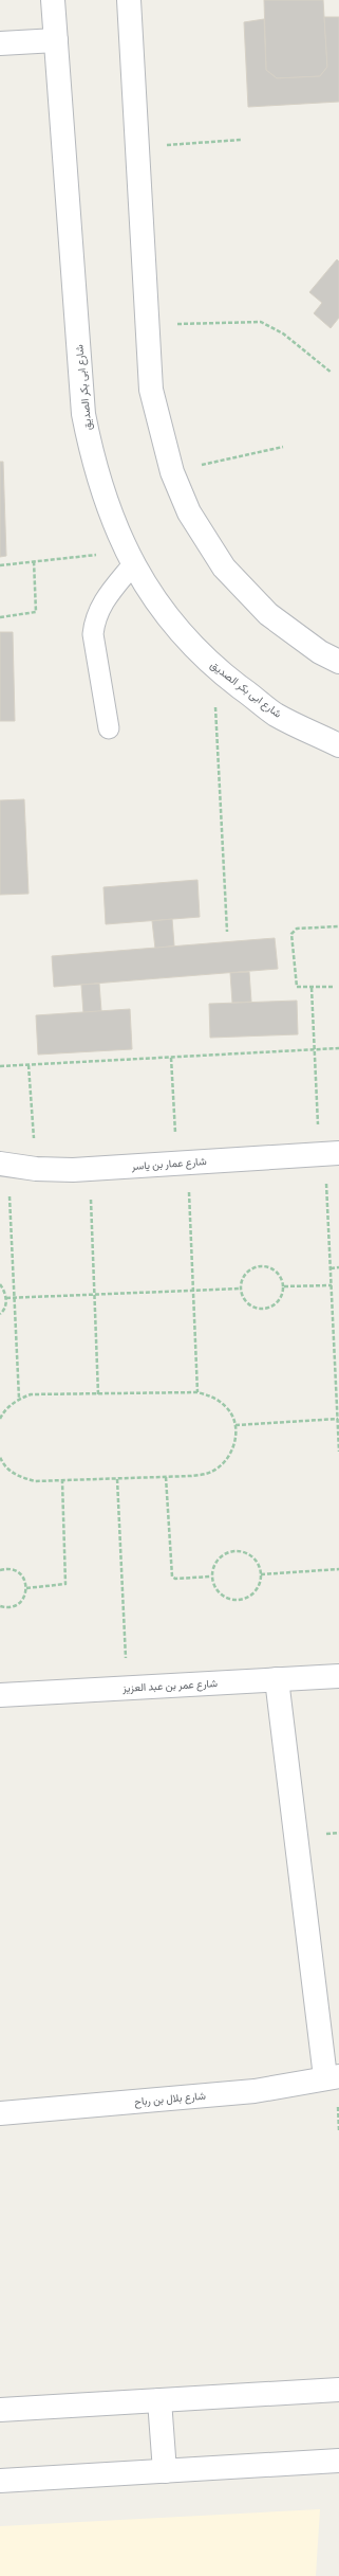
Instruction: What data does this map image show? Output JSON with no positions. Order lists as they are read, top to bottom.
{
  "streets": {
    "street": [
      "شارع ابى بكر الصديق",
      "شارع عمار بن ياسر",
      "شارع عمر بن عبد العزيز",
      "شارع بلال بن رباح"
    ]
  }
}
